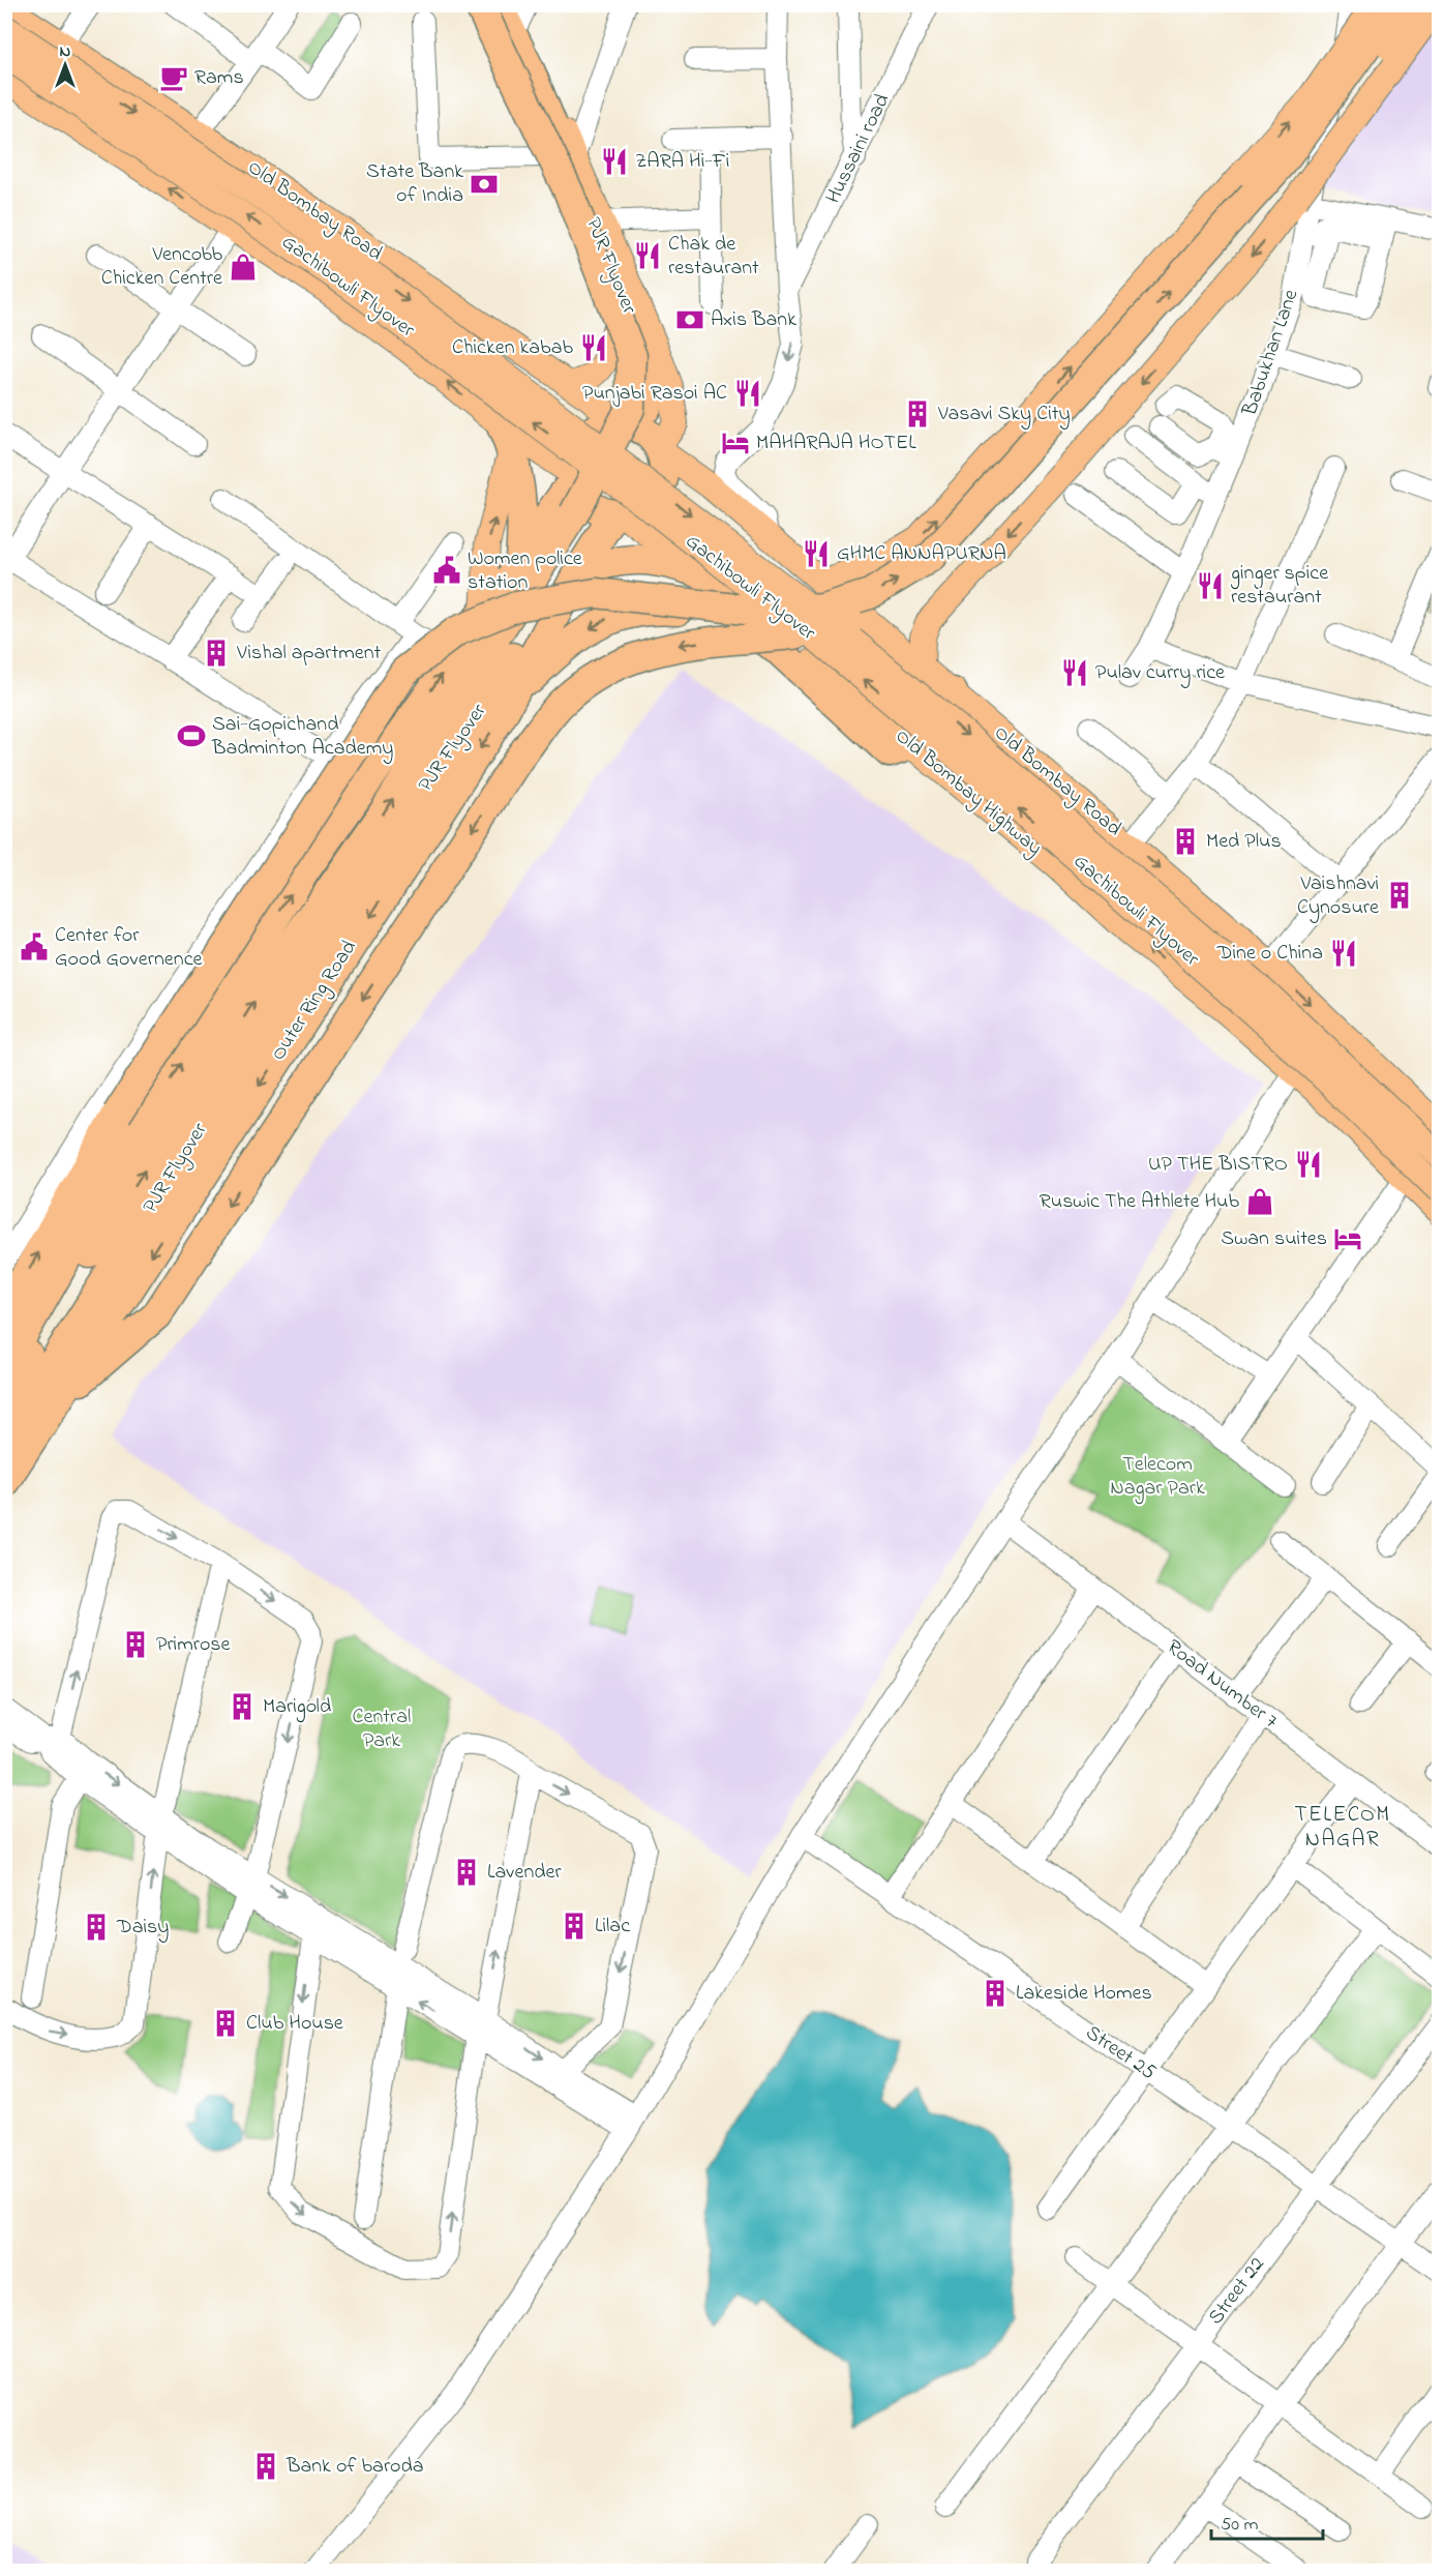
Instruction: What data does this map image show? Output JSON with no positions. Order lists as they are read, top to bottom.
{
  "streets": {
    "highway": ["PJR Flyover", "Outer Ring Road"],
    "main road": ["Old Bombay Road", "Gachibowli Flyover", "Old Bombay Highway"],
    "street": [
      "Hussaini road",
      "Babukhan Lane",
      "Road Number 7",
      "Street 25",
      "Street 22"
    ]
  },
  "crossings": [
    ["Old Bombay Road", "Old Bombay Highway"],
    ["Old Bombay Road", "Outer Ring Road"],
    ["Old Bombay Highway", "Outer Ring Road"],
    ["Street 25", "Street 22"]
  ],
  "one_way": ["Old Bombay Highway"],
  "districts": ["TELECOM NAGAR"],
  "parks": ["Telecom Nagar Park", "Central Park"],
  "places": {
    "cafe": ["Rams"],
    "restaurant": [
      "ZARA Hi-Fi",
      "Chak de restaurant",
      "Chicken kabab",
      "Punjabi Rasoi AC",
      "GHMC ANNAPURNA",
      "ginger spice restaurant",
      "Pulav curry rice",
      "Dine o China",
      "UP THE BISTRO"
    ],
    "bank": ["State Bank of India", "Axis Bank"],
    "shop": ["Vencobb Chicken Centre", "Ruswic The Athlete Hub"],
    "building": [
      "Vasavi Sky City",
      "Vishal apartment",
      "Med Plus",
      "Vaishnavi Cynosure",
      "Primrose",
      "Marigold",
      "Lavender",
      "Lilac",
      "Daisy",
      "Lakeside Homes",
      "Club House",
      "Bank of baroda"
    ],
    "hotel": ["MAHARAJA HOTEL", "Swan suites"],
    "public building": ["Women police station", "Center for Good Governence"],
    "sports": ["Sai-Gopichand Badminton Academy"]
  },
  "scale_bar": "50 m",
  "north": "top"
}
